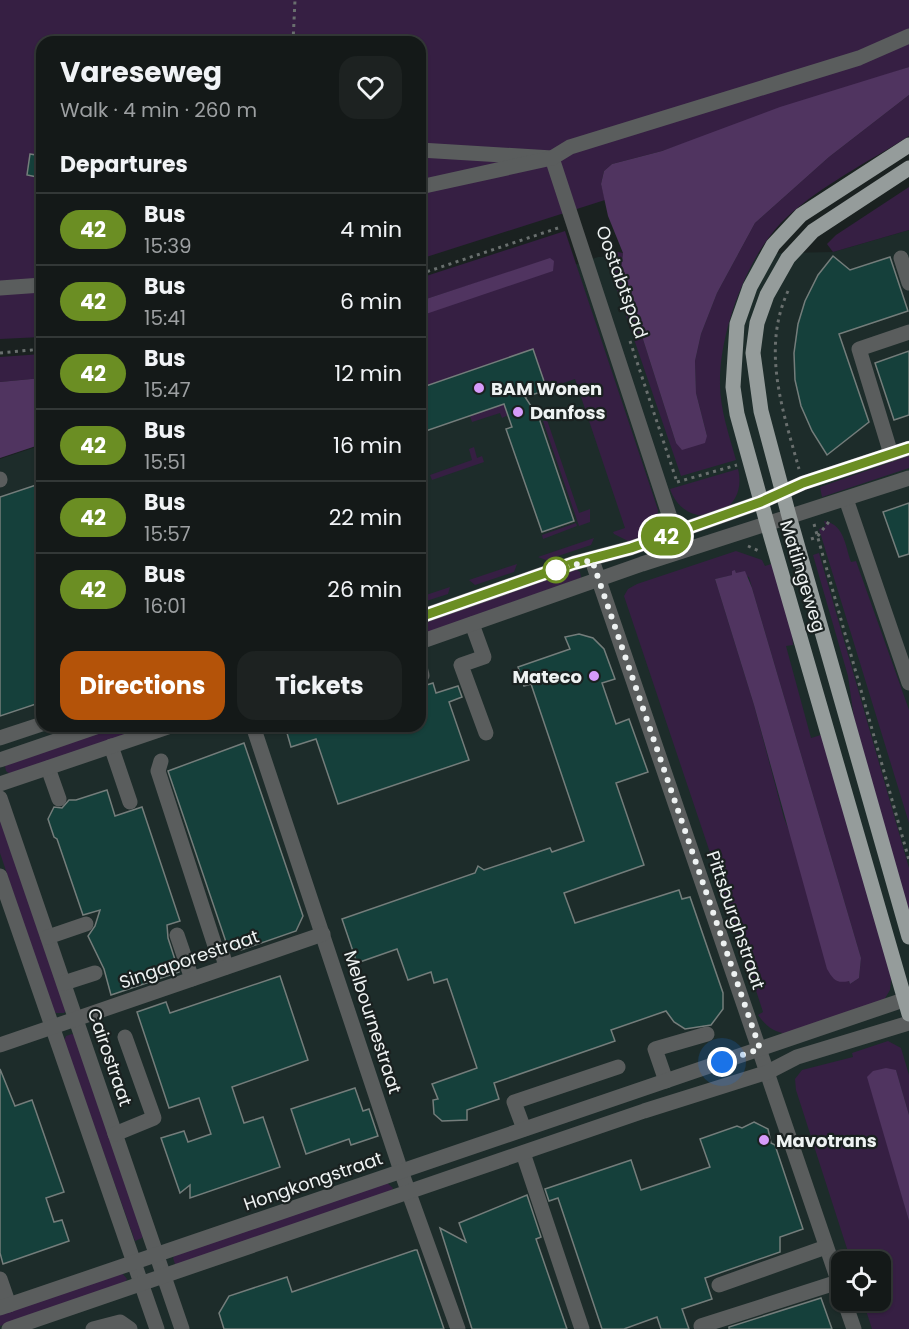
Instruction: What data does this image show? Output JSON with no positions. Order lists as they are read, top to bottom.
{
  "streets": {
    "main road": ["Matlingeweg"],
    "street": [
      "Pittsburghstraat",
      "Singaporestraat",
      "Melbournestraat",
      "Cairostraat",
      "Hongkongstraat"
    ],
    "path": ["Oostabtspad"]
  },
  "crossings": [
    ["Matlingeweg", "Hongkongstraat"],
    ["Pittsburghstraat", "Hongkongstraat"],
    ["Singaporestraat", "Melbournestraat"],
    ["Singaporestraat", "Cairostraat"],
    ["Melbournestraat", "Hongkongstraat"],
    ["Cairostraat", "Hongkongstraat"]
  ],
  "places": [
    "BAM Wonen",
    "Danfoss",
    "Mateco",
    "Mavotrans"
  ],
  "lines": ["bus line 42"],
  "page": {
    "on_map": "42",
    "heading": [
      ["Vareseweg", "Walk · 4 min · 260 m"],
      "Departures"
    ],
    "list": [
      {
        "mark": "42",
        "name": "Bus",
        "note": "15:39",
        "value": "4 min"
      },
      {
        "mark": "42",
        "name": "Bus",
        "note": "15:41",
        "value": "6 min"
      },
      {
        "mark": "42",
        "name": "Bus",
        "note": "15:47",
        "value": "12 min"
      },
      {
        "mark": "42",
        "name": "Bus",
        "note": "15:51",
        "value": "16 min"
      },
      {
        "mark": "42",
        "name": "Bus",
        "note": "15:57",
        "value": "22 min"
      },
      {
        "mark": "42",
        "name": "Bus",
        "note": "16:01",
        "value": "26 min"
      }
    ],
    "buttons": ["Directions", "Tickets"]
  }
}
